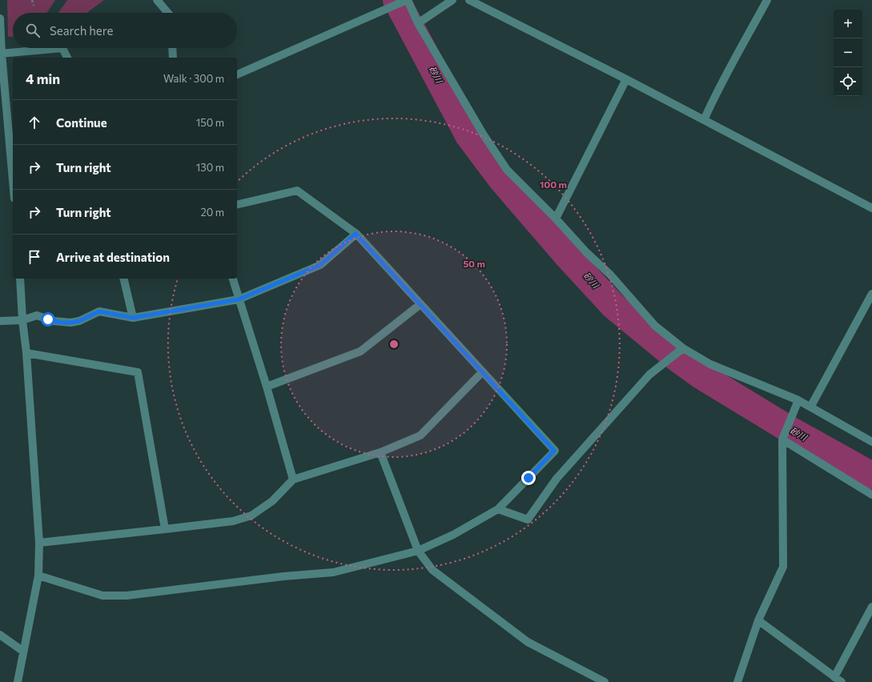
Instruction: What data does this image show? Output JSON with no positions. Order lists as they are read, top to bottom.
{
  "water": ["砂川"],
  "page": {
    "map_buttons": ["+", "−"],
    "search": "Search here",
    "heading": ["4 min", "Walk · 300 m"],
    "list": [
      ["Continue", "150 m"],
      ["Turn right", "130 m"],
      ["Turn right", "20 m"],
      "Arrive at destination"
    ]
  },
  "rings": ["100 m", "50 m"]
}
